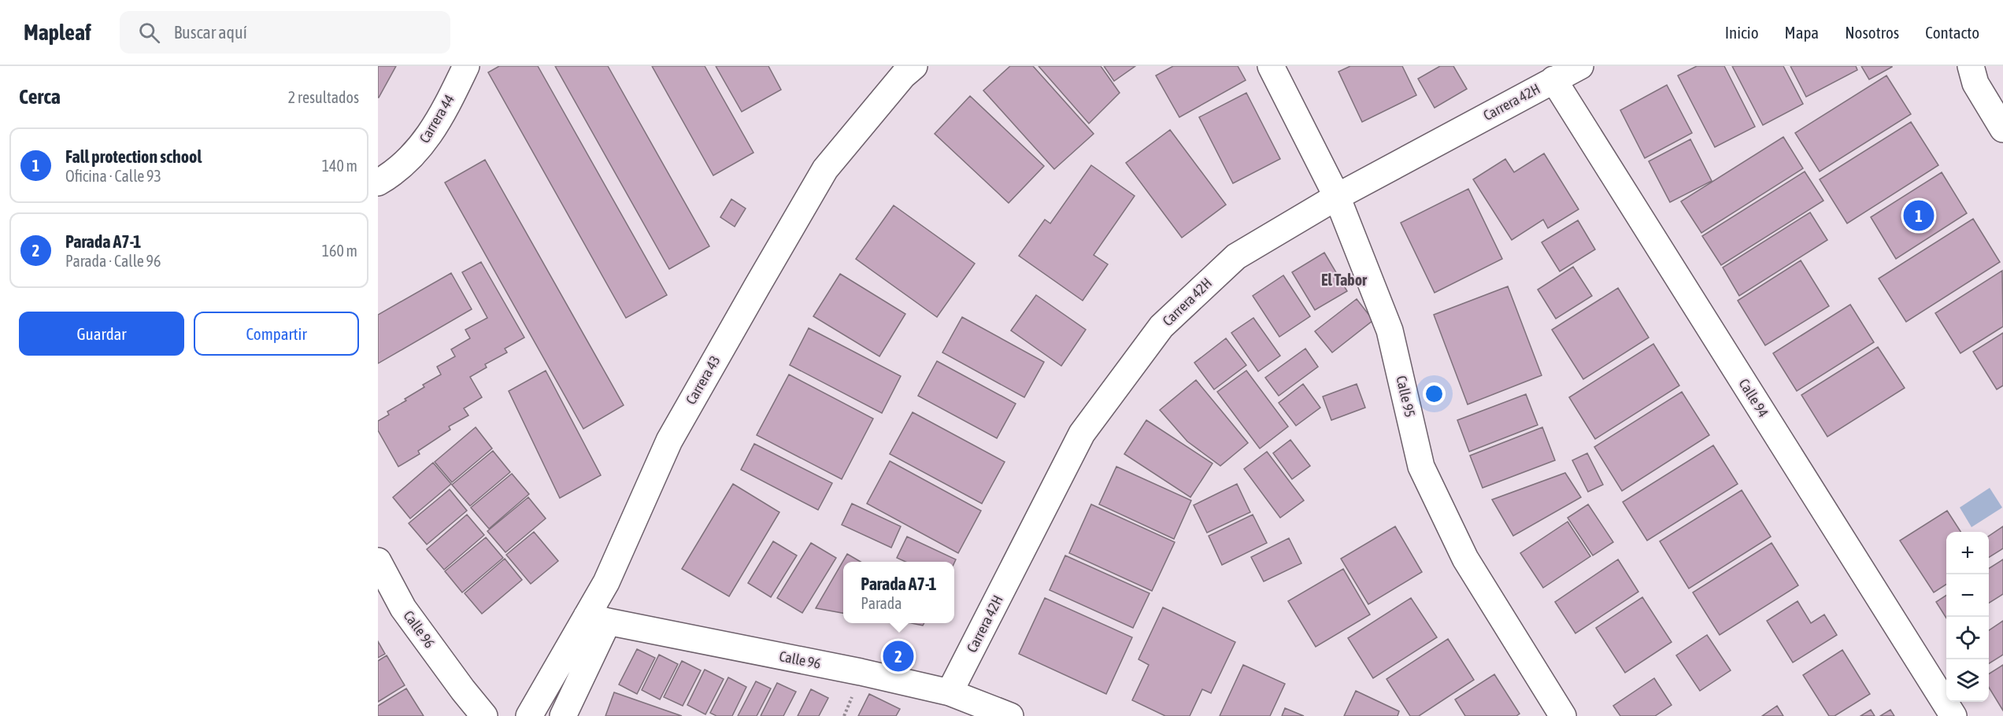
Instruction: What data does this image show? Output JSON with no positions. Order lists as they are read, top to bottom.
{
  "streets": {
    "street": [
      "Carrera 42H",
      "Carrera 44",
      "Carrera 43",
      "Calle 95",
      "Calle 94",
      "Calle 96"
    ]
  },
  "crossings": [
    ["Carrera 42H", "Calle 95"],
    ["Carrera 42H", "Calle 94"],
    ["Carrera 42H", "Calle 96"],
    ["Carrera 43", "Calle 96"]
  ],
  "districts": ["El Tabor"],
  "page": {
    "header": "Mapleaf",
    "search": "Buscar aquí",
    "nav": [
      "Inicio",
      "Mapa",
      "Nosotros",
      "Contacto"
    ],
    "heading": ["Cerca", "2 resultados"],
    "list": [
      {
        "mark": "1",
        "name": "Fall protection school",
        "note": "Oficina · Calle 93",
        "value": "140 m"
      },
      {
        "mark": "2",
        "name": "Parada A7-1",
        "note": "Parada · Calle 96",
        "value": "160 m"
      }
    ],
    "pins": ["1", "2"],
    "buttons": ["Guardar", "Compartir"],
    "map_buttons": ["+", "−"],
    "popup": ["Parada A7-1", "Parada"]
  }
}
